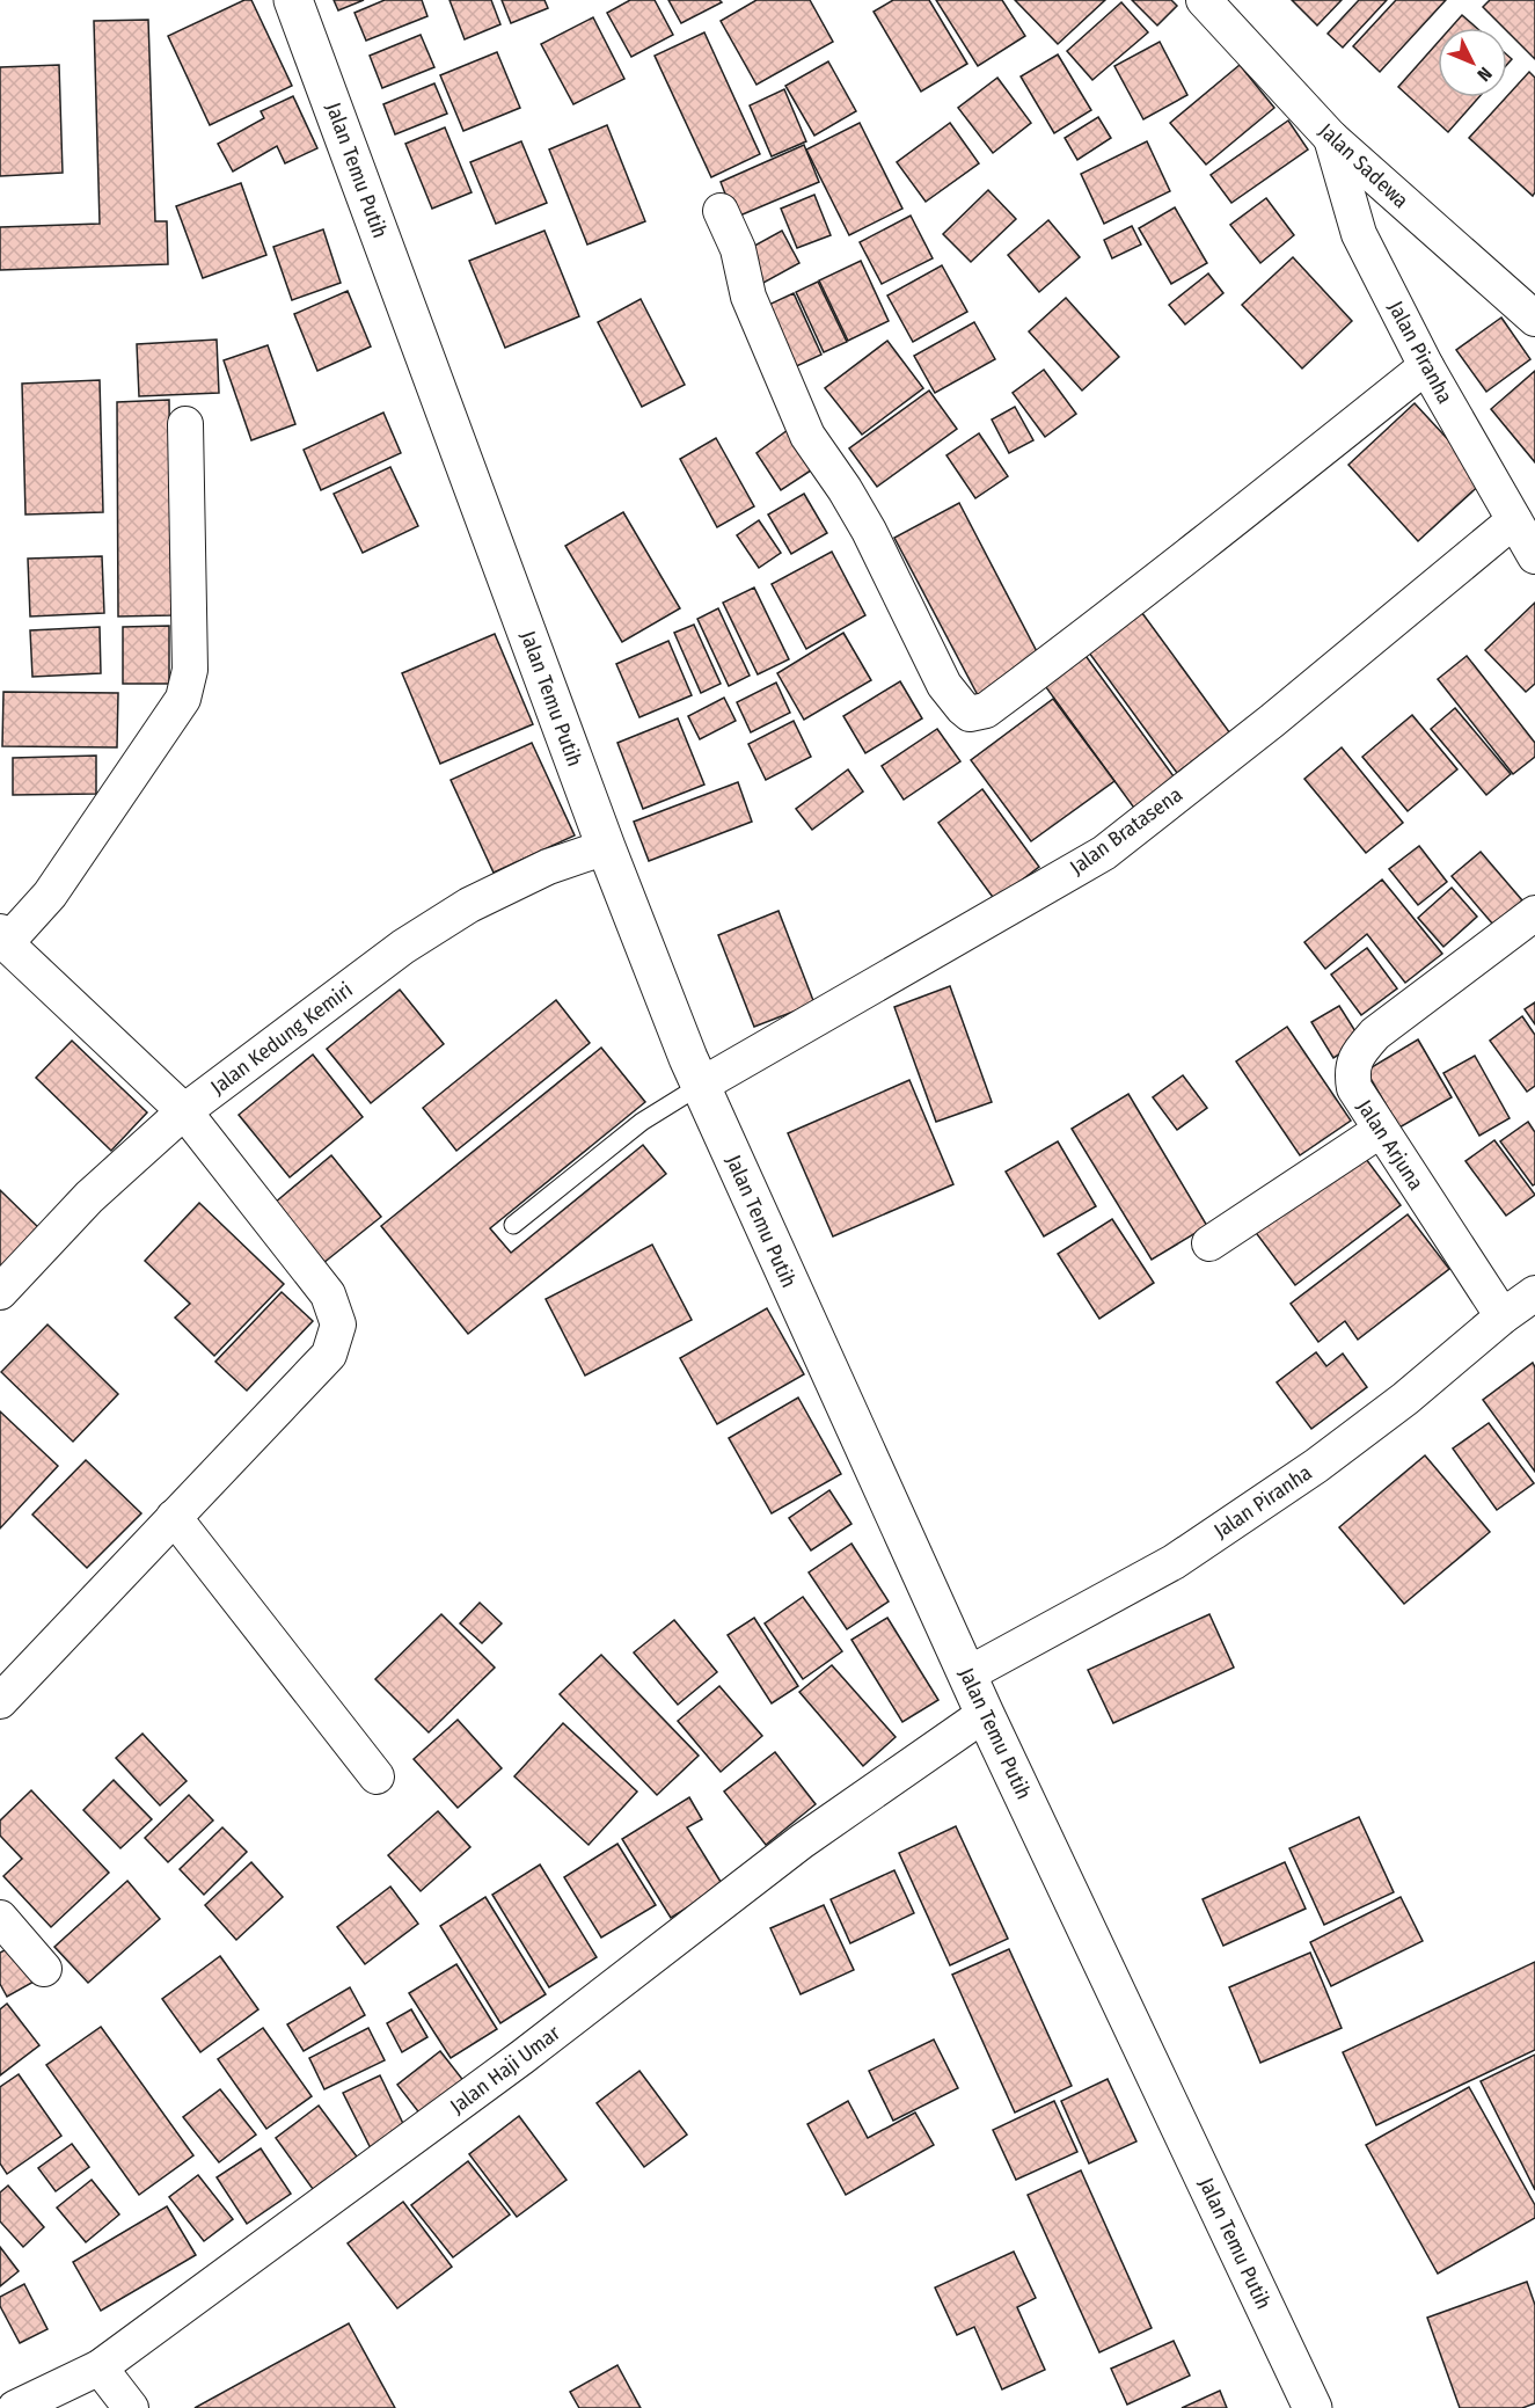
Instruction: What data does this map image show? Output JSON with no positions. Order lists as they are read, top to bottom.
{
  "streets": {
    "street": [
      "Jalan Sadewa",
      "Jalan Temu Putih",
      "Jalan Piranha",
      "Jalan Bratasena",
      "Jalan Kedung Kemiri",
      "Jalan Arjuna",
      "Jalan Haji Umar"
    ]
  },
  "crossings": [
    ["Jalan Sadewa", "Jalan Piranha"],
    ["Jalan Temu Putih", "Jalan Piranha"],
    ["Jalan Temu Putih", "Jalan Bratasena"],
    ["Jalan Temu Putih", "Jalan Kedung Kemiri"],
    ["Jalan Temu Putih", "Jalan Haji Umar"],
    ["Jalan Piranha", "Jalan Bratasena"],
    ["Jalan Piranha", "Jalan Arjuna"]
  ],
  "north": "bottom right"
}
